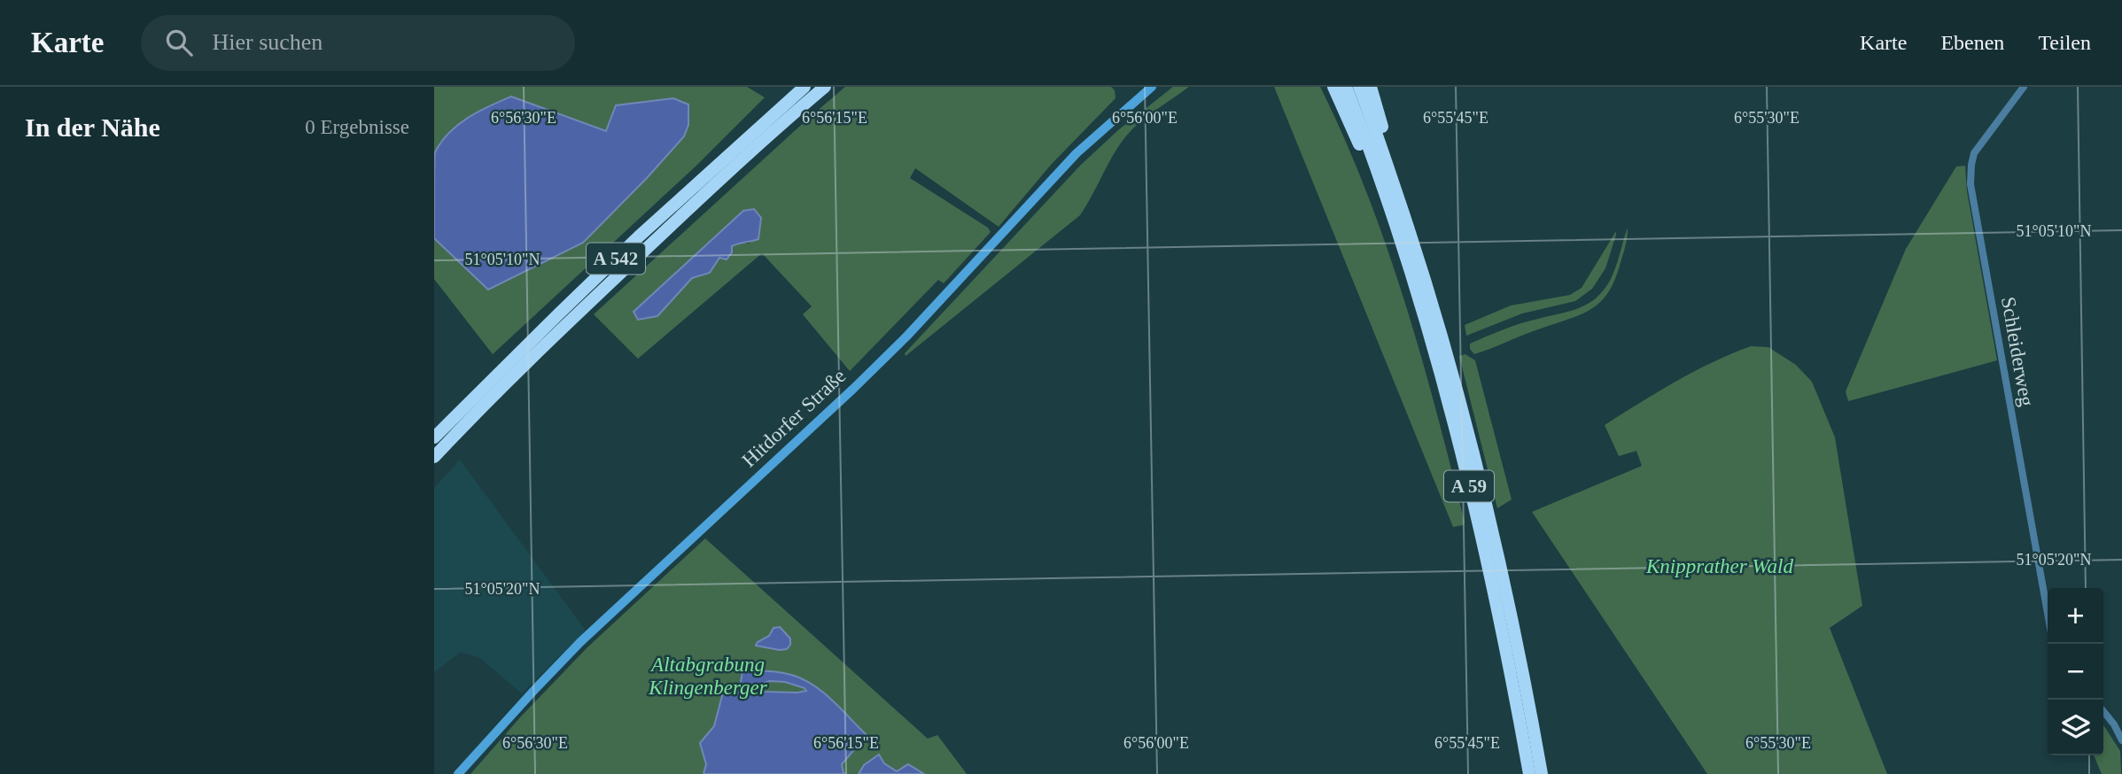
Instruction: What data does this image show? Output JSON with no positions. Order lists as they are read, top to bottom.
{
  "streets": {
    "highway": ["A 542", "A 59"],
    "main road": ["Hitdorfer Straße"],
    "street": ["Schleiderweg"]
  },
  "parks": ["Knipprather Wald", "Altabgrabung Klingenberger"],
  "page": {
    "header": "Karte",
    "search": "Hier suchen",
    "nav": ["Karte", "Ebenen", "Teilen"],
    "heading": ["In der Nähe", "0 Ergebnisse"],
    "map_buttons": ["+", "−"]
  },
  "coordinates": [
    "6°56'30\"E",
    "6°56'15\"E",
    "6°56'00\"E",
    "6°55'45\"E",
    "6°55'30\"E",
    "51°05'10\"N",
    "51°05'20\"N"
  ]
}
